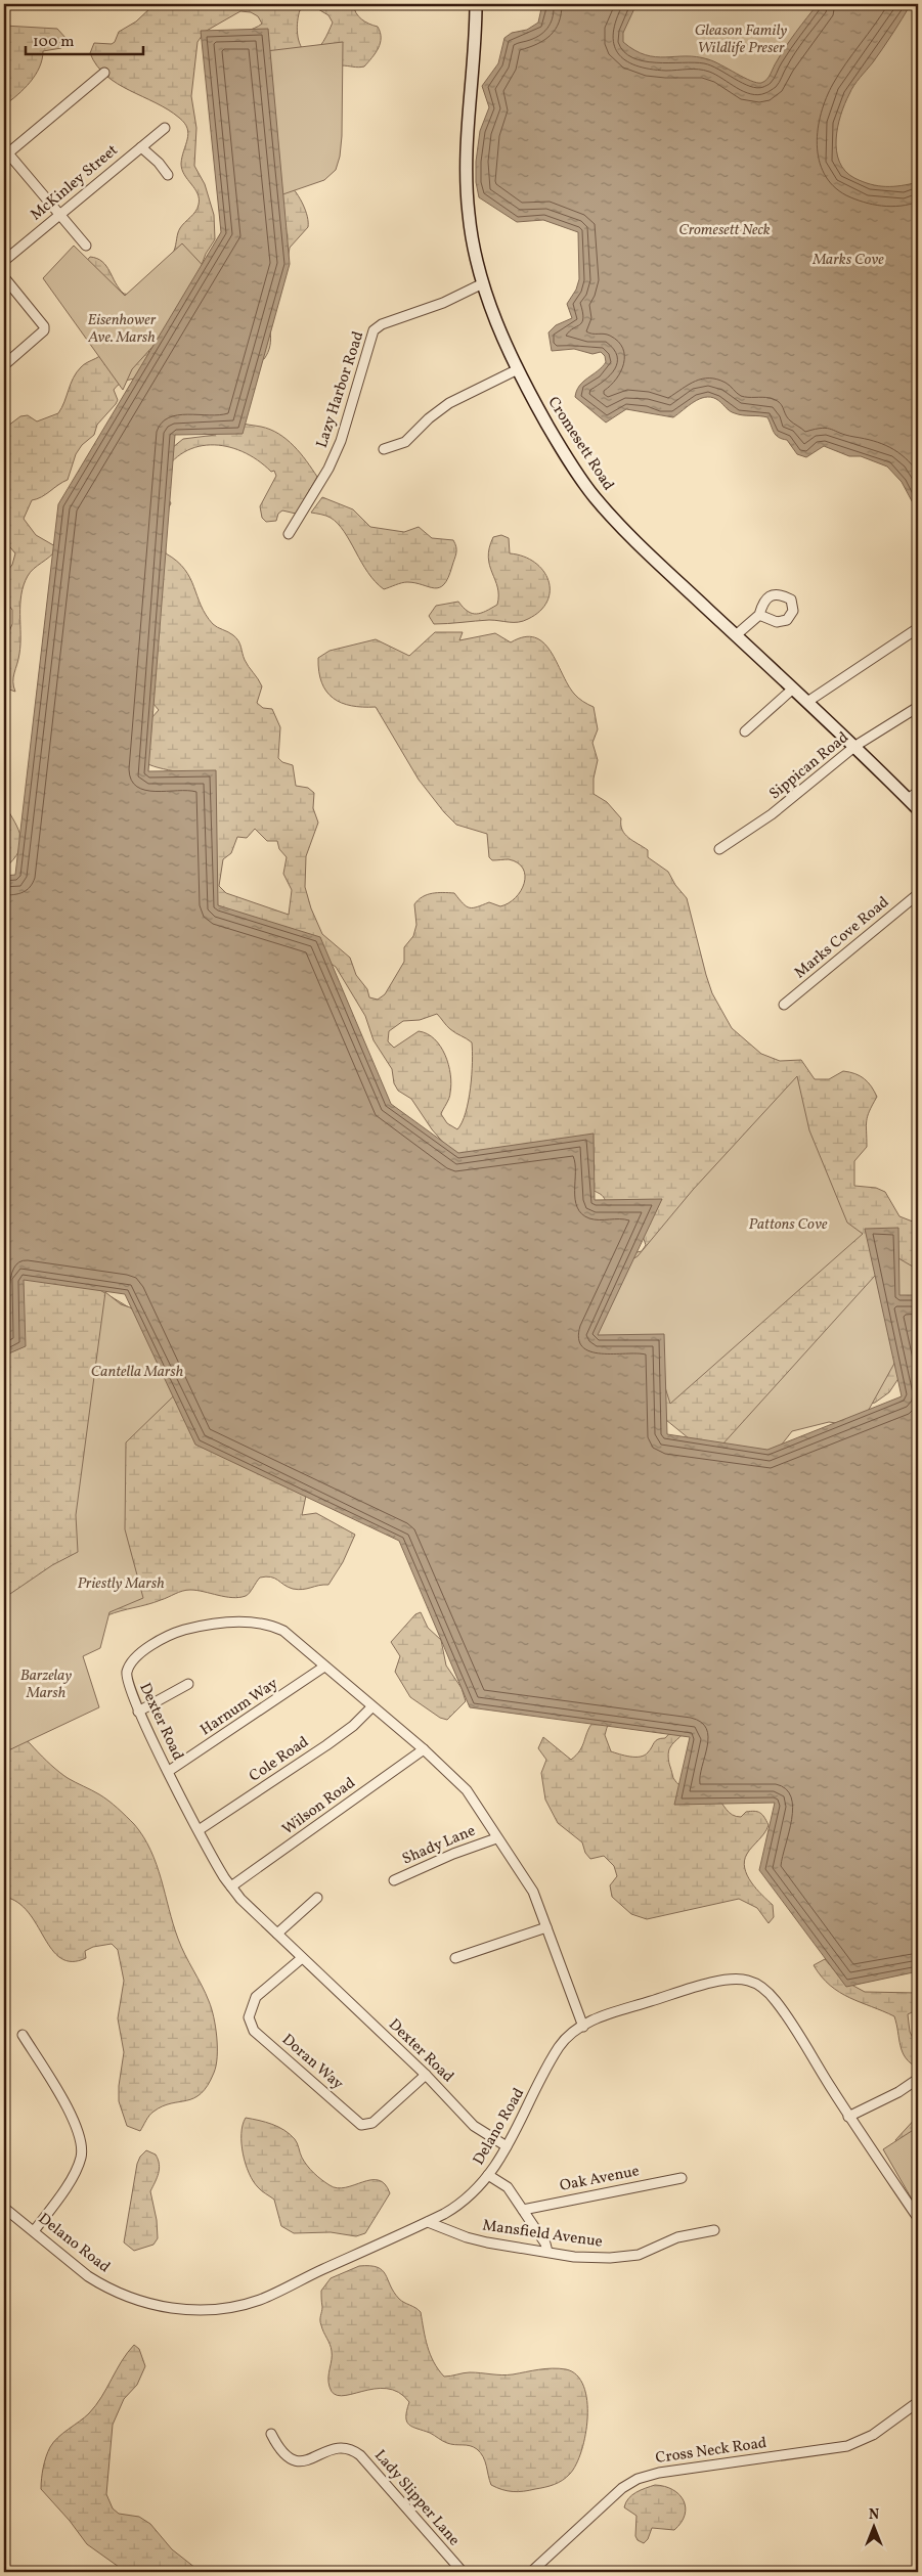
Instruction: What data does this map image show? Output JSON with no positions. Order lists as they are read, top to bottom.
{
  "streets": {
    "street": [
      "McKinley Street",
      "Lazy Harbor Road",
      "Cromesett Road",
      "Sippican Road",
      "Marks Cove Road",
      "Harnum Way",
      "Dexter Road",
      "Cole Road",
      "Wilson Road",
      "Shady Lane",
      "Doran Way",
      "Delano Road",
      "Oak Avenue",
      "Mansfield Avenue",
      "Cross Neck Road",
      "Lady Slipper Lane"
    ]
  },
  "crossings": [
    ["Lazy Harbor Road", "Cromesett Road"],
    ["Cromesett Road", "Sippican Road"],
    ["Harnum Way", "Dexter Road"],
    ["Dexter Road", "Cole Road"],
    ["Dexter Road", "Wilson Road"],
    ["Dexter Road", "Shady Lane"],
    ["Dexter Road", "Doran Way"],
    ["Dexter Road", "Delano Road"],
    ["Delano Road", "Mansfield Avenue"]
  ],
  "parks": [
    "Gleason Family Wildlife Preser",
    "Cromesett Neck",
    "Marks Cove",
    "Eisenhower Ave. Marsh",
    "Pattons Cove",
    "Cantella Marsh",
    "Priestly Marsh",
    "Barzelay Marsh"
  ],
  "scale_bar": "100 m",
  "north": "top"
}
